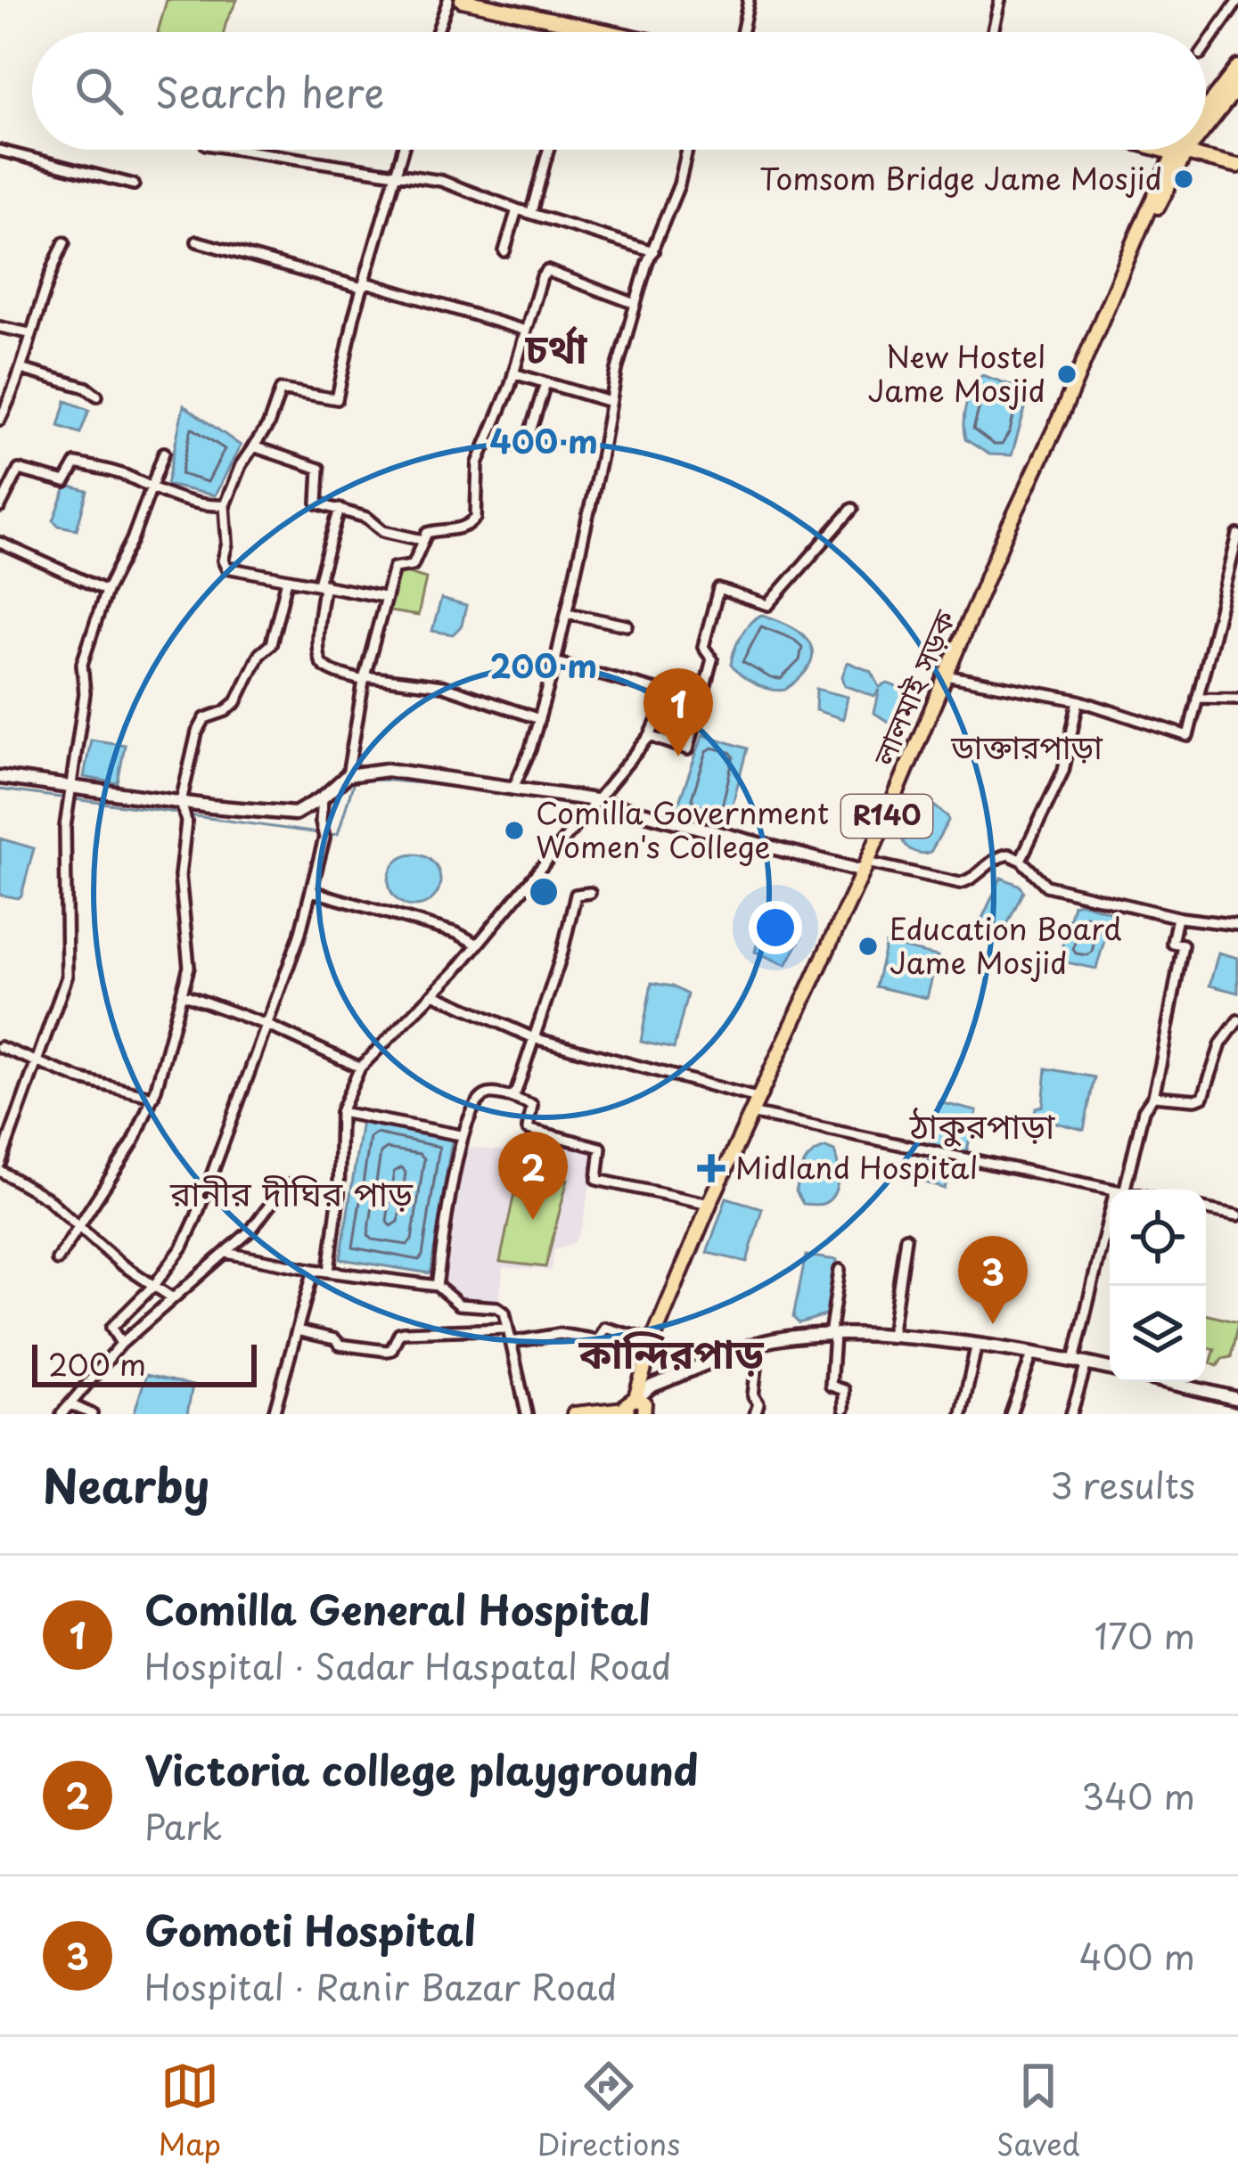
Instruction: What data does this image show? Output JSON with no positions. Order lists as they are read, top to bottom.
{
  "streets": {
    "main road": ["লালমাই সড়ক", "R140"]
  },
  "districts": [
    "চর্থা",
    "ডাক্তারপাড়া",
    "ঠাকুরপাড়া",
    "রানীর দীঘির পাড়",
    "কান্দিরপাড়"
  ],
  "places": {
    "other": [
      "Tomsom Bridge Jame Mosjid",
      "New Hostel Jame Mosjid",
      "Comilla Government Women's College",
      "Education Board Jame Mosjid"
    ],
    "health": ["Midland Hospital"]
  },
  "scale_bar": "200 m",
  "page": {
    "search": "Search here",
    "pins": ["1", "2", "3"],
    "scale": "200 m",
    "heading": ["Nearby", "3 results"],
    "list": [
      {
        "mark": "1",
        "name": "Comilla General Hospital",
        "note": "Hospital · Sadar Haspatal Road",
        "value": "170 m"
      },
      {
        "mark": "2",
        "name": "Victoria college playground",
        "note": "Park",
        "value": "340 m"
      },
      {
        "mark": "3",
        "name": "Gomoti Hospital",
        "note": "Hospital · Ranir Bazar Road",
        "value": "400 m"
      }
    ],
    "nav": ["Map", "Directions", "Saved"]
  },
  "rings": ["400 m", "200 m"]
}
